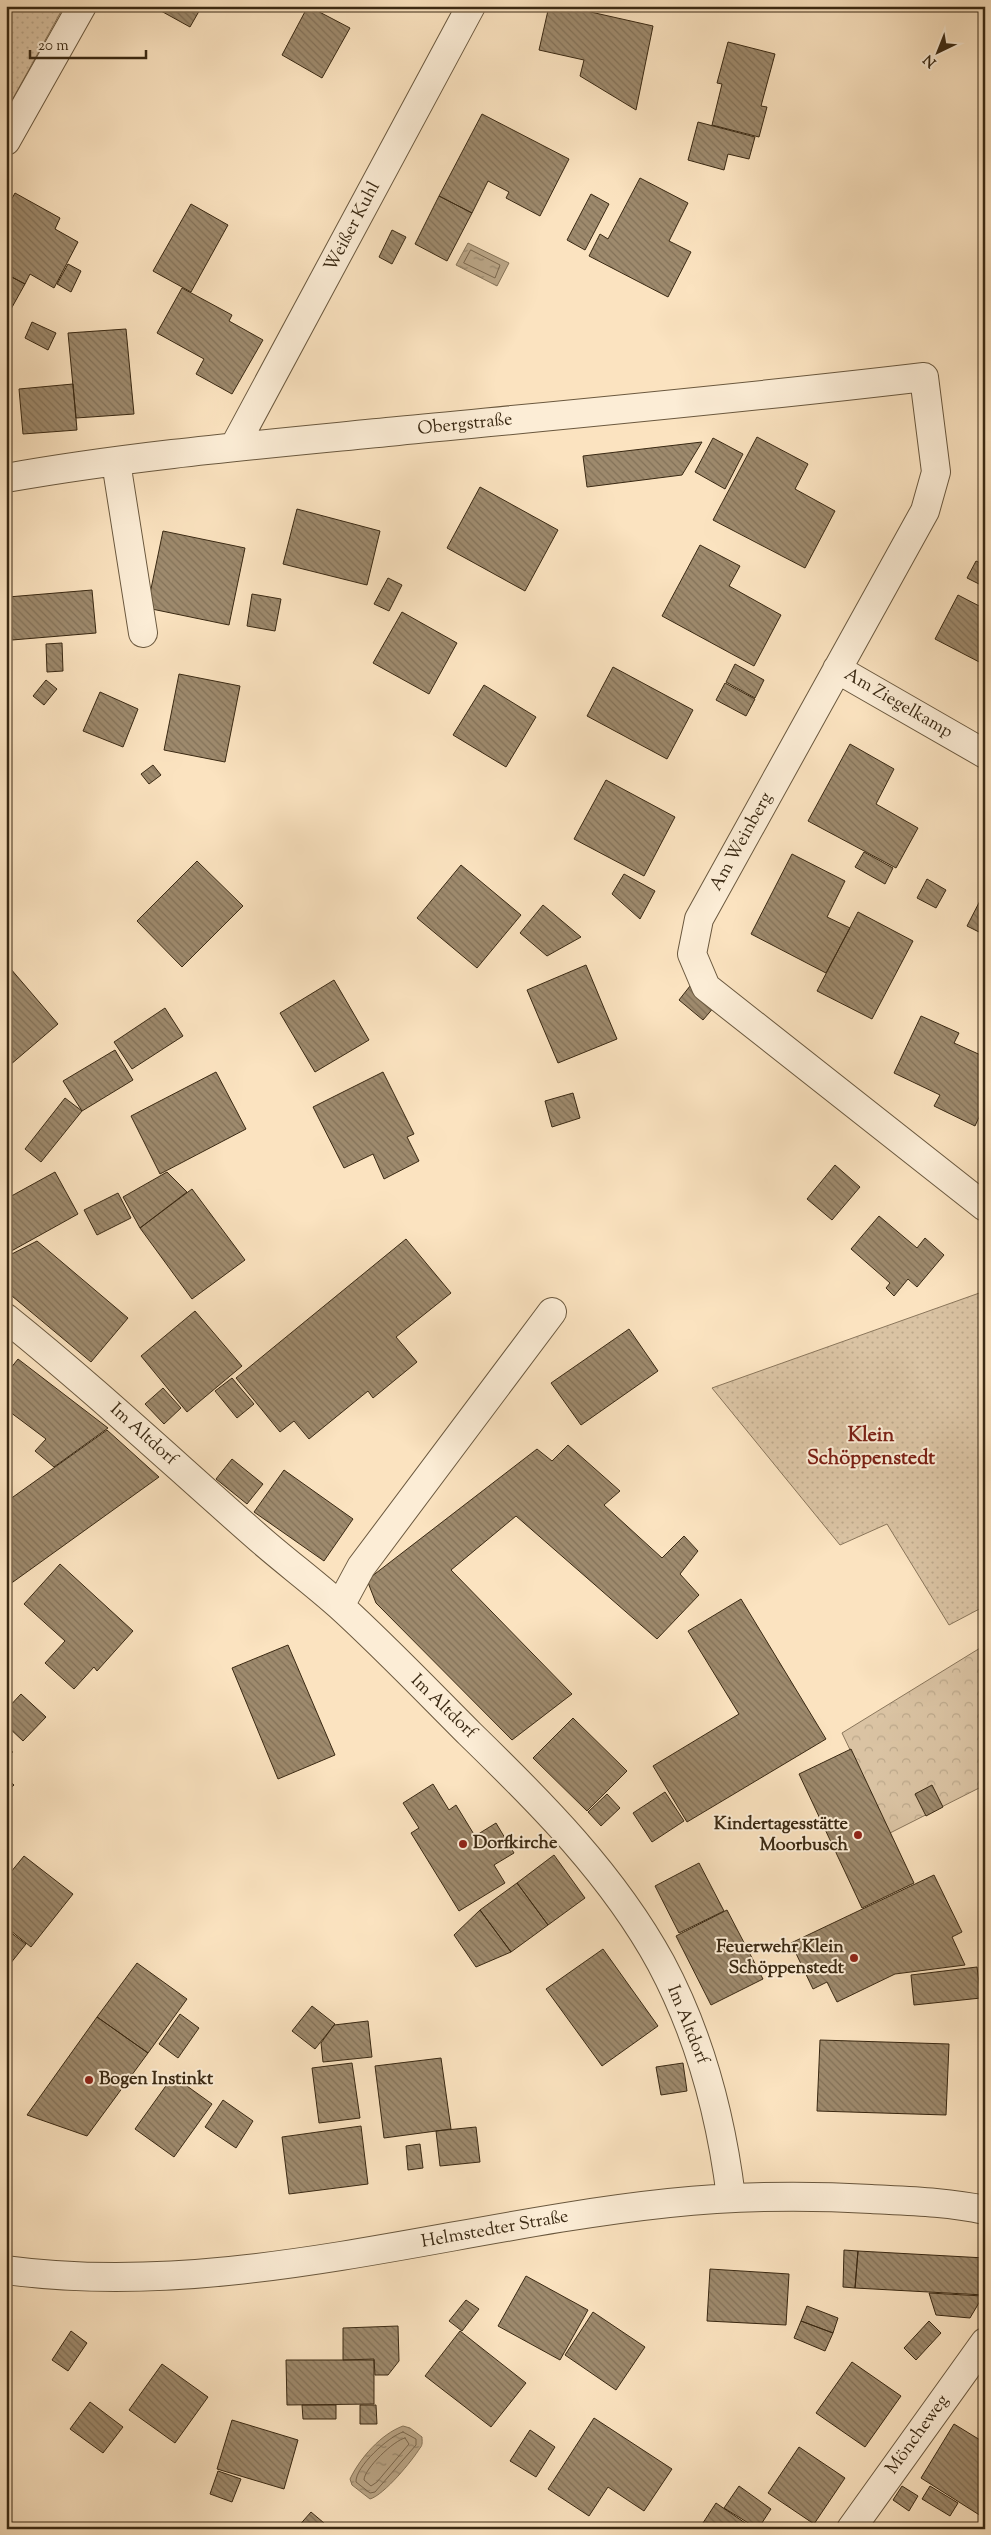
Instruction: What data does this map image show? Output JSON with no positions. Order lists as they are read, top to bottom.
{
  "streets": {
    "street": [
      "Weißer Kuhl",
      "Obergstraße",
      "Am Ziegelkamp",
      "Am Weinberg",
      "Im Altdorf",
      "Helmstedter Straße",
      "Möncheweg"
    ]
  },
  "crossings": [
    ["Weißer Kuhl", "Obergstraße"],
    ["Obergstraße", "Am Weinberg"],
    ["Am Ziegelkamp", "Am Weinberg"],
    ["Im Altdorf", "Helmstedter Straße"]
  ],
  "districts": ["Klein Schöppenstedt"],
  "places": [
    "Kindertagesstätte Moorbusch",
    "Dorfkirche",
    "Feuerwehr Klein Schöppenstedt",
    "Bogen Instinkt"
  ],
  "scale_bar": "20 m",
  "north": "bottom left"
}
